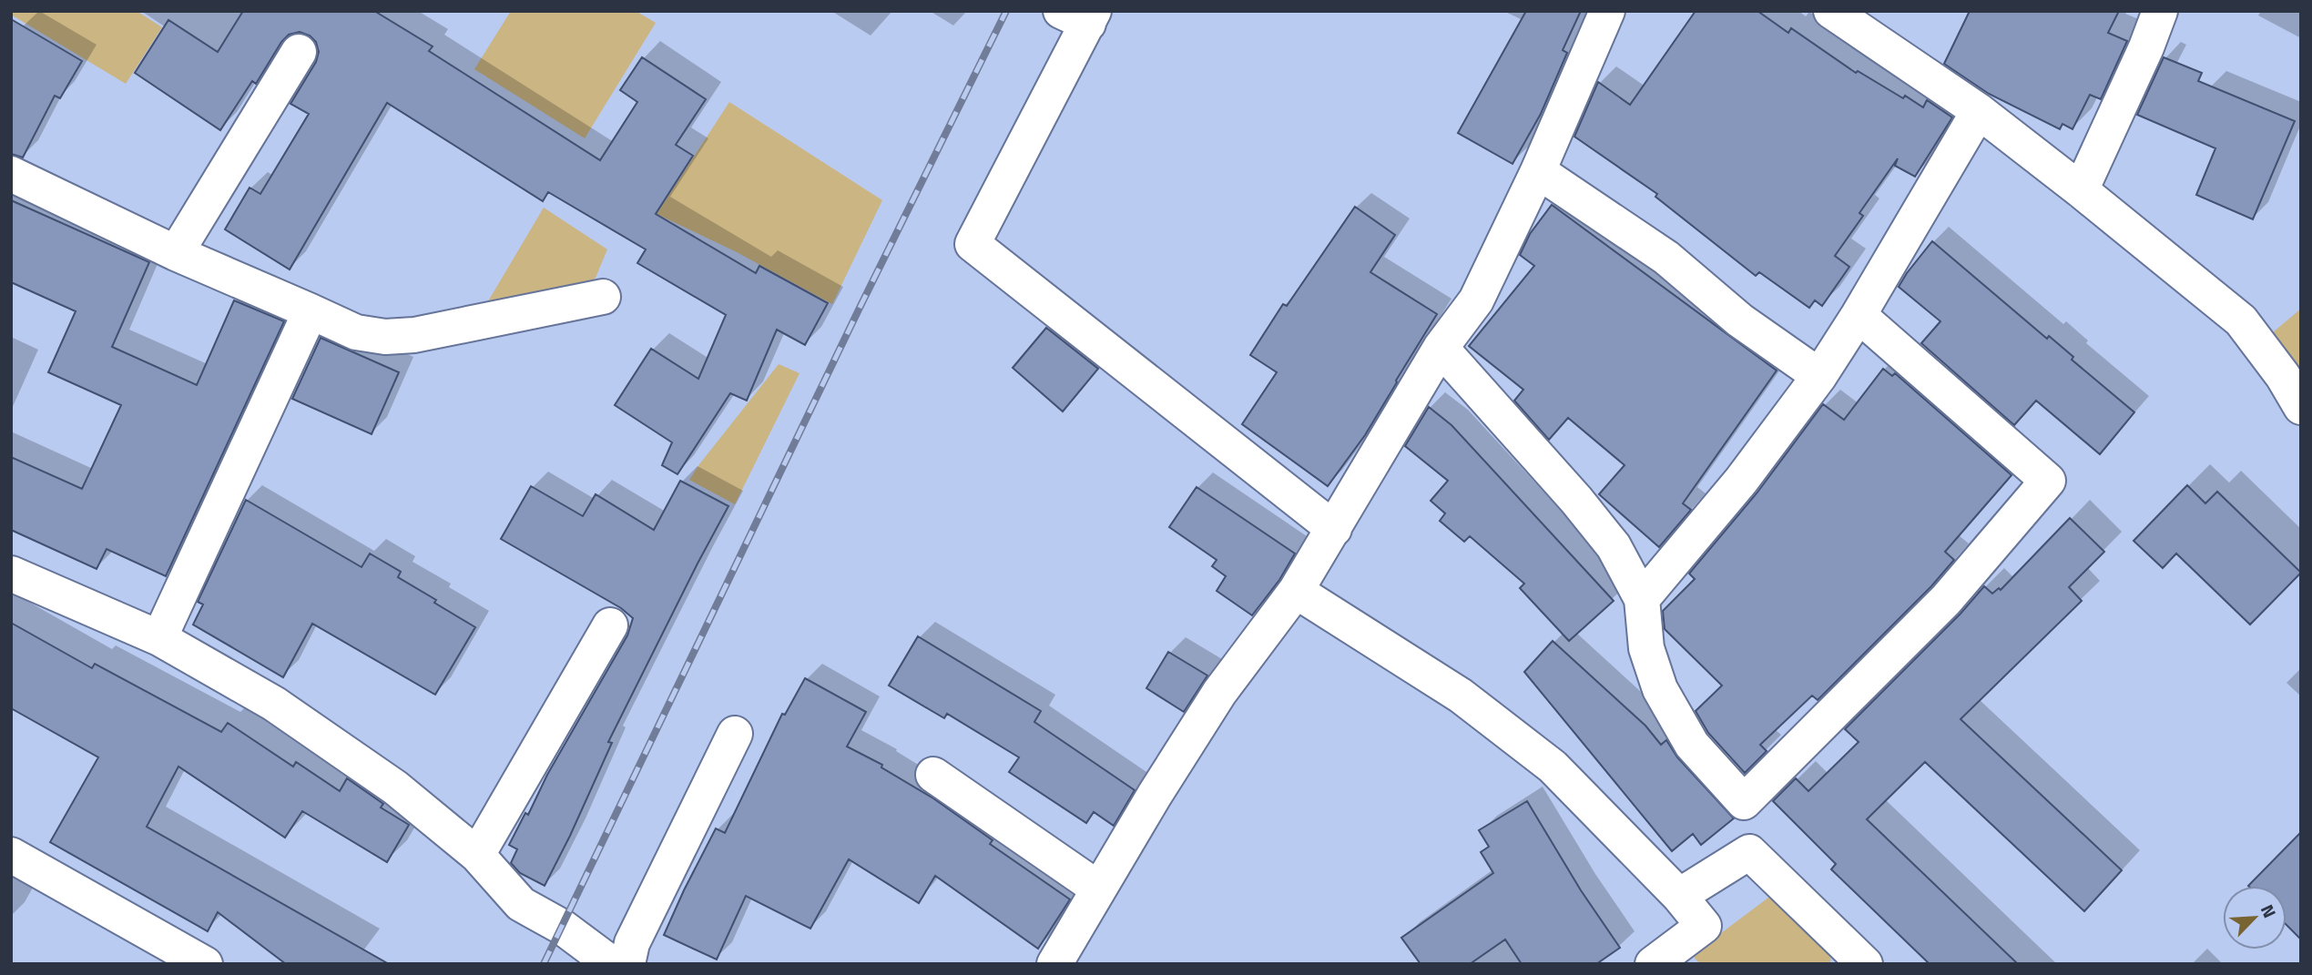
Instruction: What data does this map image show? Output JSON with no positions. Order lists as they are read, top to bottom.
{
  "north": "top right"
}
